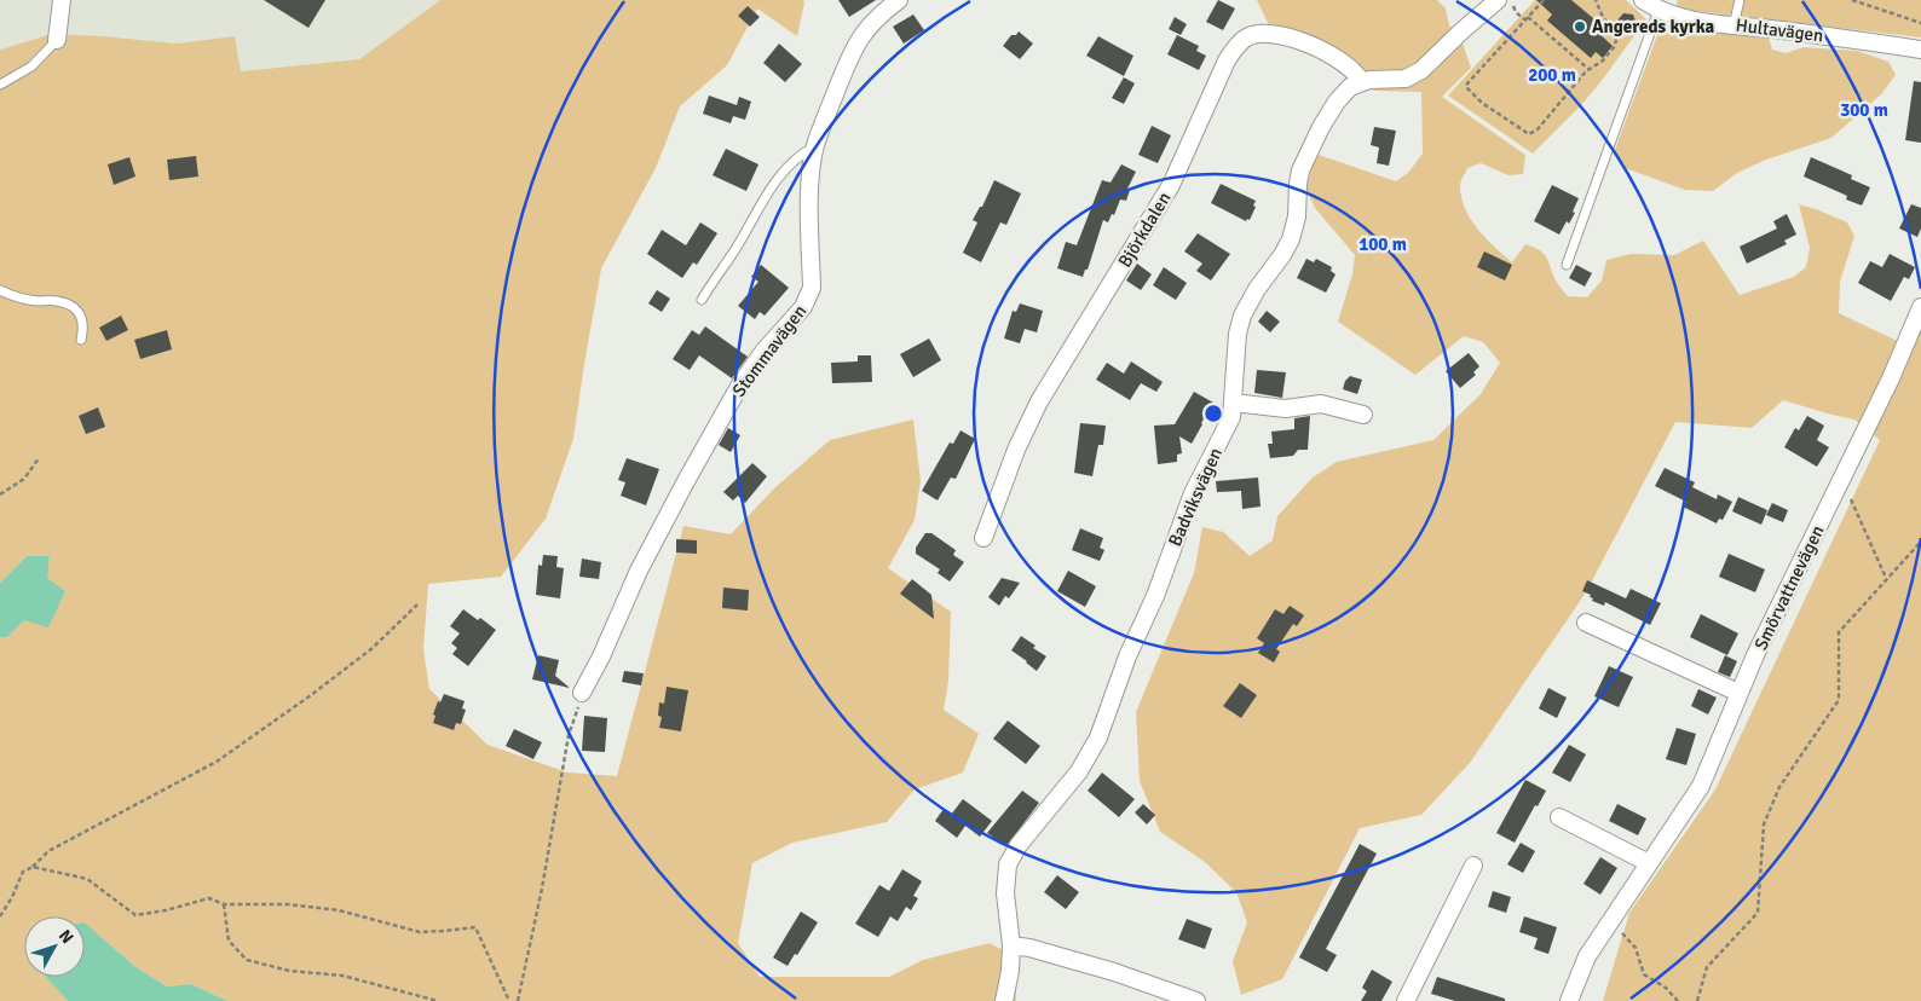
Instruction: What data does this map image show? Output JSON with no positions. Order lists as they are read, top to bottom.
{
  "streets": {
    "street": [
      "Hultavägen",
      "Björkdalen",
      "Stommavägen",
      "Badviksvägen",
      "Smörvattnevägen"
    ]
  },
  "crossings": [
    ["Björkdalen", "Badviksvägen"]
  ],
  "places": ["Angereds kyrka"],
  "north": "top right",
  "rings": ["200 m", "300 m", "100 m"]
}
